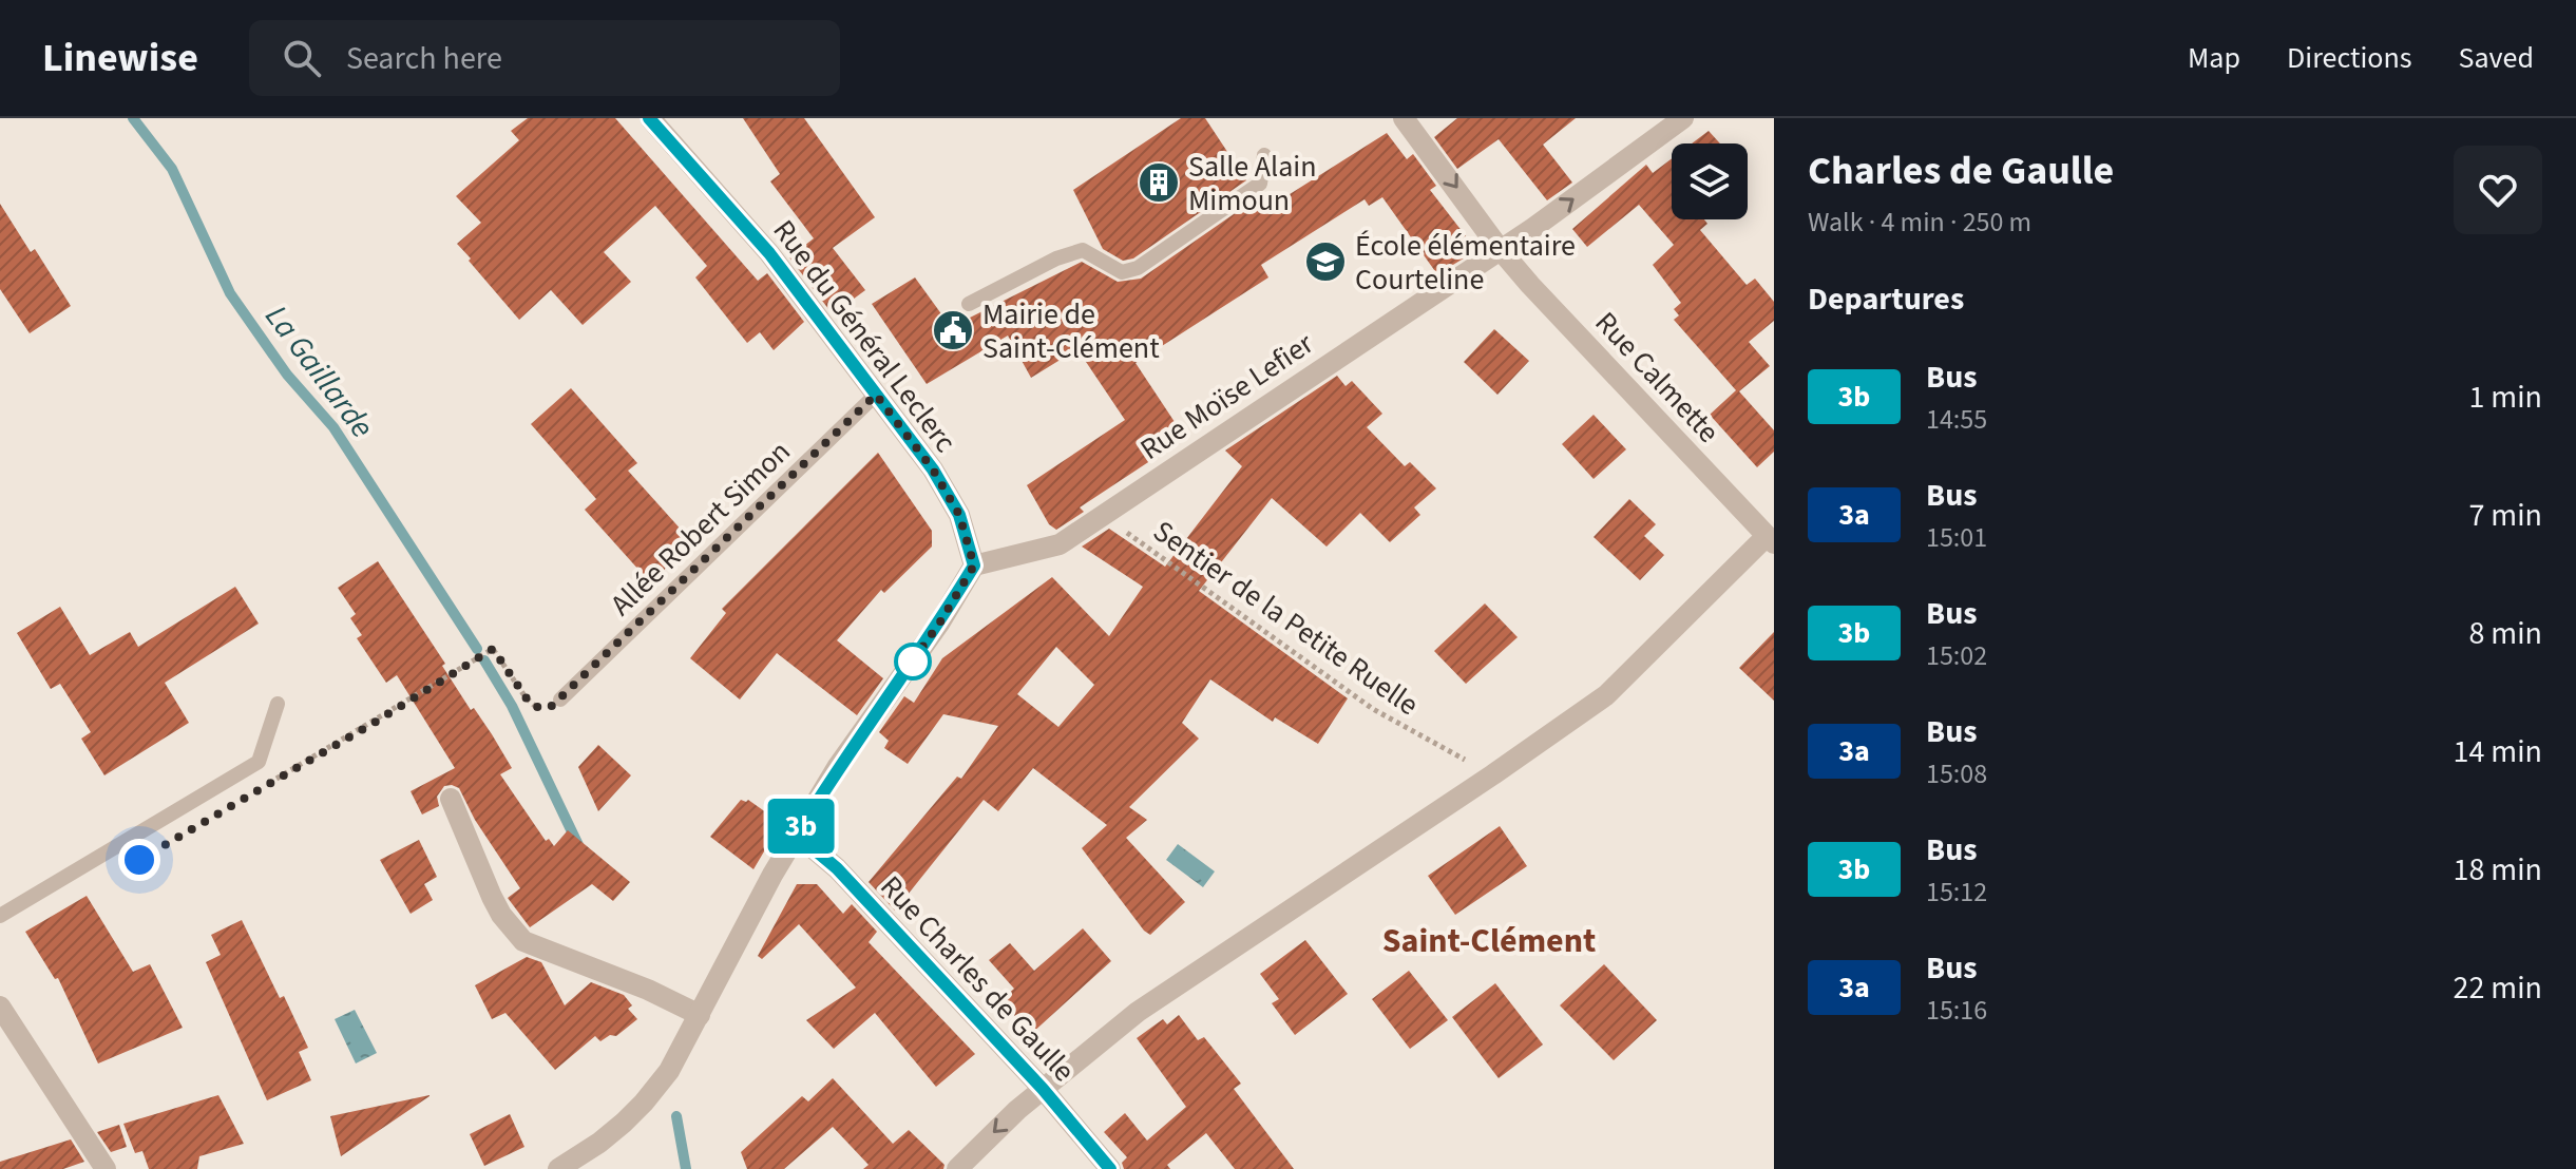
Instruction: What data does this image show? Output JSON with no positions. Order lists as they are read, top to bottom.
{
  "streets": {
    "street": [
      "Rue du Général Leclerc",
      "Rue Calmette",
      "Rue Moïse Lefier",
      "Rue Charles de Gaulle"
    ],
    "lane": ["Allée Robert Simon"],
    "path": ["Sentier de la Petite Ruelle"]
  },
  "crossings": [
    ["Rue du Général Leclerc", "Rue Moïse Lefier"],
    ["Rue du Général Leclerc", "Allée Robert Simon"],
    ["Rue Calmette", "Rue Moïse Lefier"],
    ["Rue Moïse Lefier", "Sentier de la Petite Ruelle"]
  ],
  "districts": ["Saint-Clément"],
  "water": ["La Gaillarde"],
  "places": {
    "building": ["Salle Alain Mimoun"],
    "school or university": ["École élémentaire Courteline"],
    "public building": ["Mairie de Saint-Clément"]
  },
  "lines": ["bus line 3b"],
  "page": {
    "header": "Linewise",
    "search": "Search here",
    "nav": ["Map", "Directions", "Saved"],
    "on_map": "3b",
    "heading": [
      ["Charles de Gaulle", "Walk · 4 min · 250 m"],
      "Departures"
    ],
    "list": [
      {
        "mark": "3b",
        "name": "Bus",
        "note": "14:55",
        "value": "1 min"
      },
      {
        "mark": "3a",
        "name": "Bus",
        "note": "15:01",
        "value": "7 min"
      },
      {
        "mark": "3b",
        "name": "Bus",
        "note": "15:02",
        "value": "8 min"
      },
      {
        "mark": "3a",
        "name": "Bus",
        "note": "15:08",
        "value": "14 min"
      },
      {
        "mark": "3b",
        "name": "Bus",
        "note": "15:12",
        "value": "18 min"
      },
      {
        "mark": "3a",
        "name": "Bus",
        "note": "15:16",
        "value": "22 min"
      }
    ]
  }
}
